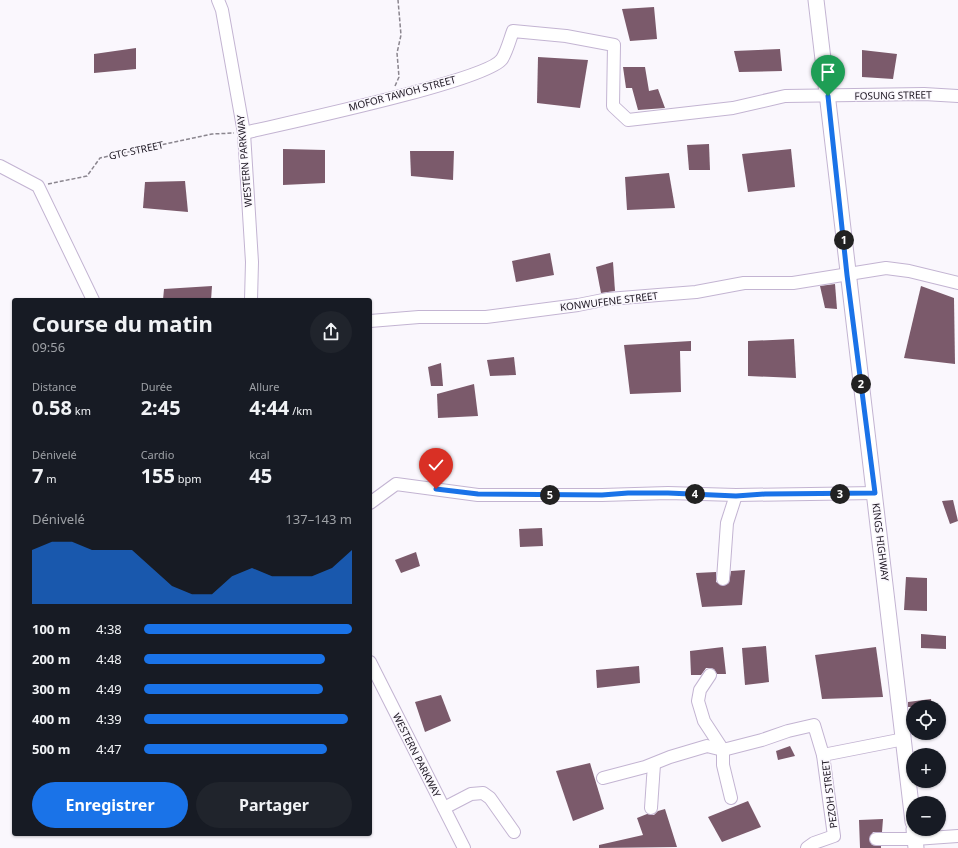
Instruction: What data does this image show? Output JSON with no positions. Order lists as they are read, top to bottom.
{
  "streets": {
    "street": [
      "MOFOR TAWOH STREET",
      "FOSUNG STREET",
      "WESTERN PARKWAY",
      "KONWUFENE STREET",
      "KINGS HIGHWAY",
      "PEZOH STREET"
    ],
    "path": ["GTC STREET"]
  },
  "crossings": [
    ["MOFOR TAWOH STREET", "FOSUNG STREET"],
    ["MOFOR TAWOH STREET", "GTC STREET"],
    ["MOFOR TAWOH STREET", "WESTERN PARKWAY"],
    ["MOFOR TAWOH STREET", "KINGS HIGHWAY"],
    ["FOSUNG STREET", "KINGS HIGHWAY"],
    ["GTC STREET", "WESTERN PARKWAY"],
    ["KONWUFENE STREET", "KINGS HIGHWAY"],
    ["KINGS HIGHWAY", "PEZOH STREET"]
  ],
  "page": {
    "pins": [
      "1",
      "2",
      "3",
      "4",
      "5"
    ],
    "heading": ["Course du matin", "09:56"],
    "stats": [
      ["Distance", "0.58 km"],
      ["Durée", "2:45"],
      ["Allure", "4:44 /km"],
      ["Dénivelé", "7 m"],
      ["Cardio", "155 bpm"],
      ["kcal", "45"]
    ],
    "chart": ["Dénivelé", "137–143 m"],
    "list": [
      {
        "name": "100 m",
        "note": "4:38"
      },
      {
        "name": "200 m",
        "note": "4:48"
      },
      {
        "name": "300 m",
        "note": "4:49"
      },
      {
        "name": "400 m",
        "note": "4:39"
      },
      {
        "name": "500 m",
        "note": "4:47"
      }
    ],
    "map_buttons": ["+", "−"],
    "buttons": ["Enregistrer", "Partager"]
  }
}
